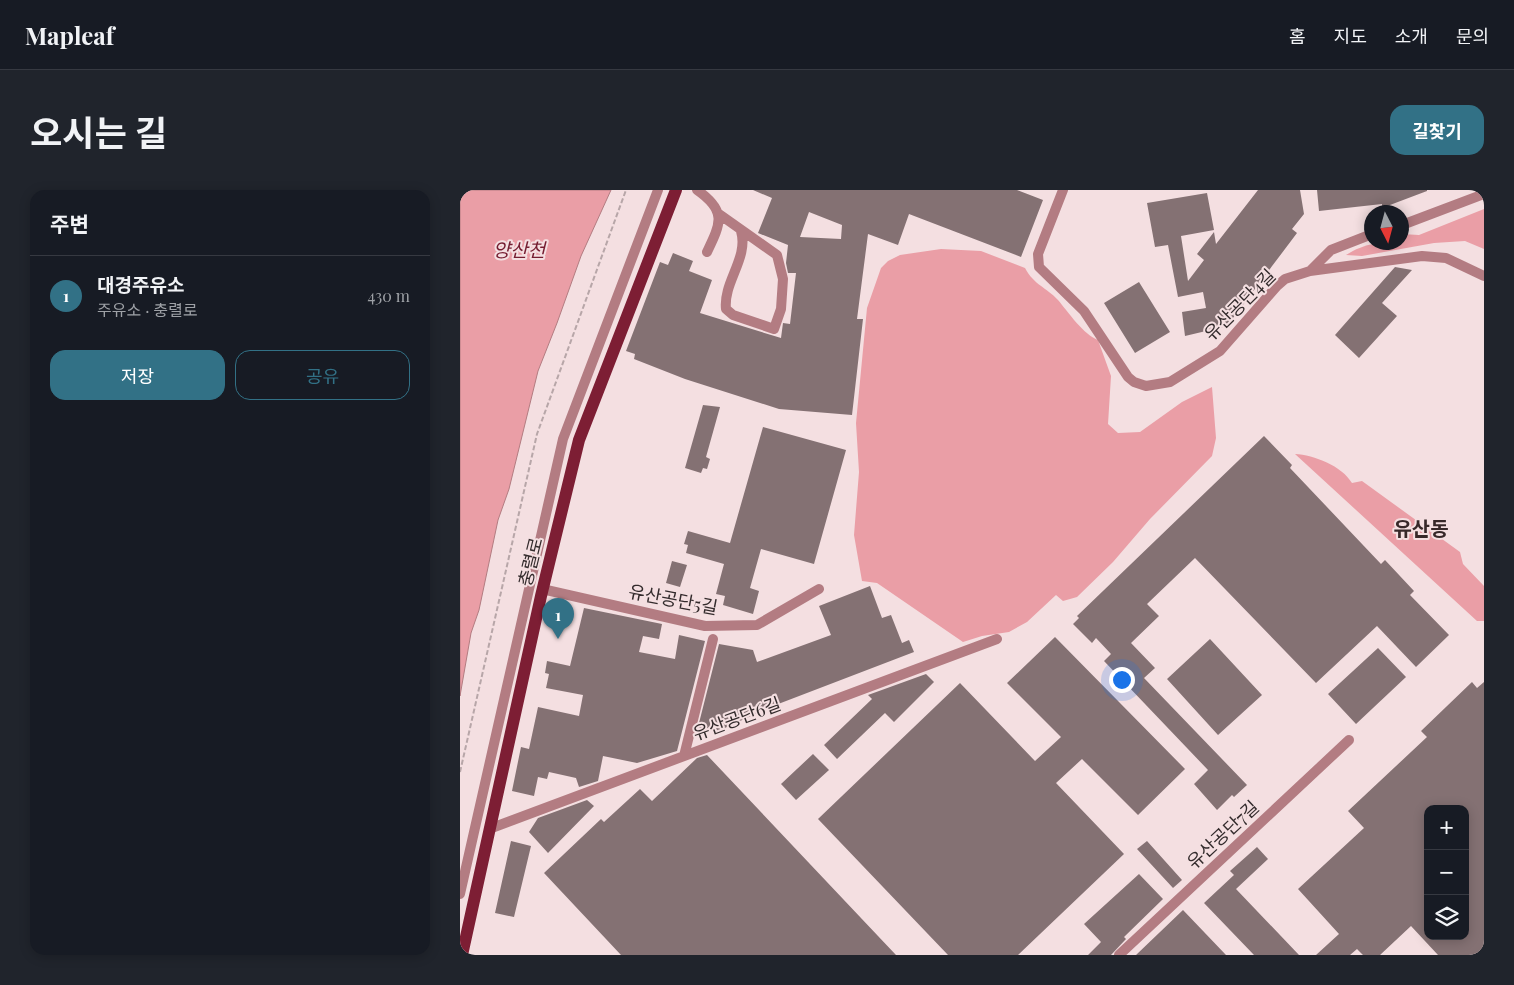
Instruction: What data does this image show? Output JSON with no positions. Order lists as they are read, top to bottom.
{
  "streets": {
    "main road": ["충렬로"],
    "street": [
      "유산공단4길",
      "유산공단5길",
      "유산공단6길",
      "유산공단7길"
    ]
  },
  "crossings": [
    ["충렬로", "유산공단5길"],
    ["충렬로", "유산공단6길"]
  ],
  "districts": ["유산동"],
  "water": ["양산천"],
  "north": "bottom",
  "page": {
    "header": "Mapleaf",
    "nav": [
      "홈",
      "지도",
      "소개",
      "문의"
    ],
    "title": "오시는 길",
    "buttons": [
      "길찾기",
      ["저장", "공유"]
    ],
    "heading": "주변",
    "list": [
      {
        "mark": "1",
        "name": "대경주유소",
        "note": "주유소 · 충렬로",
        "value": "430 m"
      }
    ],
    "pins": "1",
    "map_buttons": ["+", "−"]
  }
}
